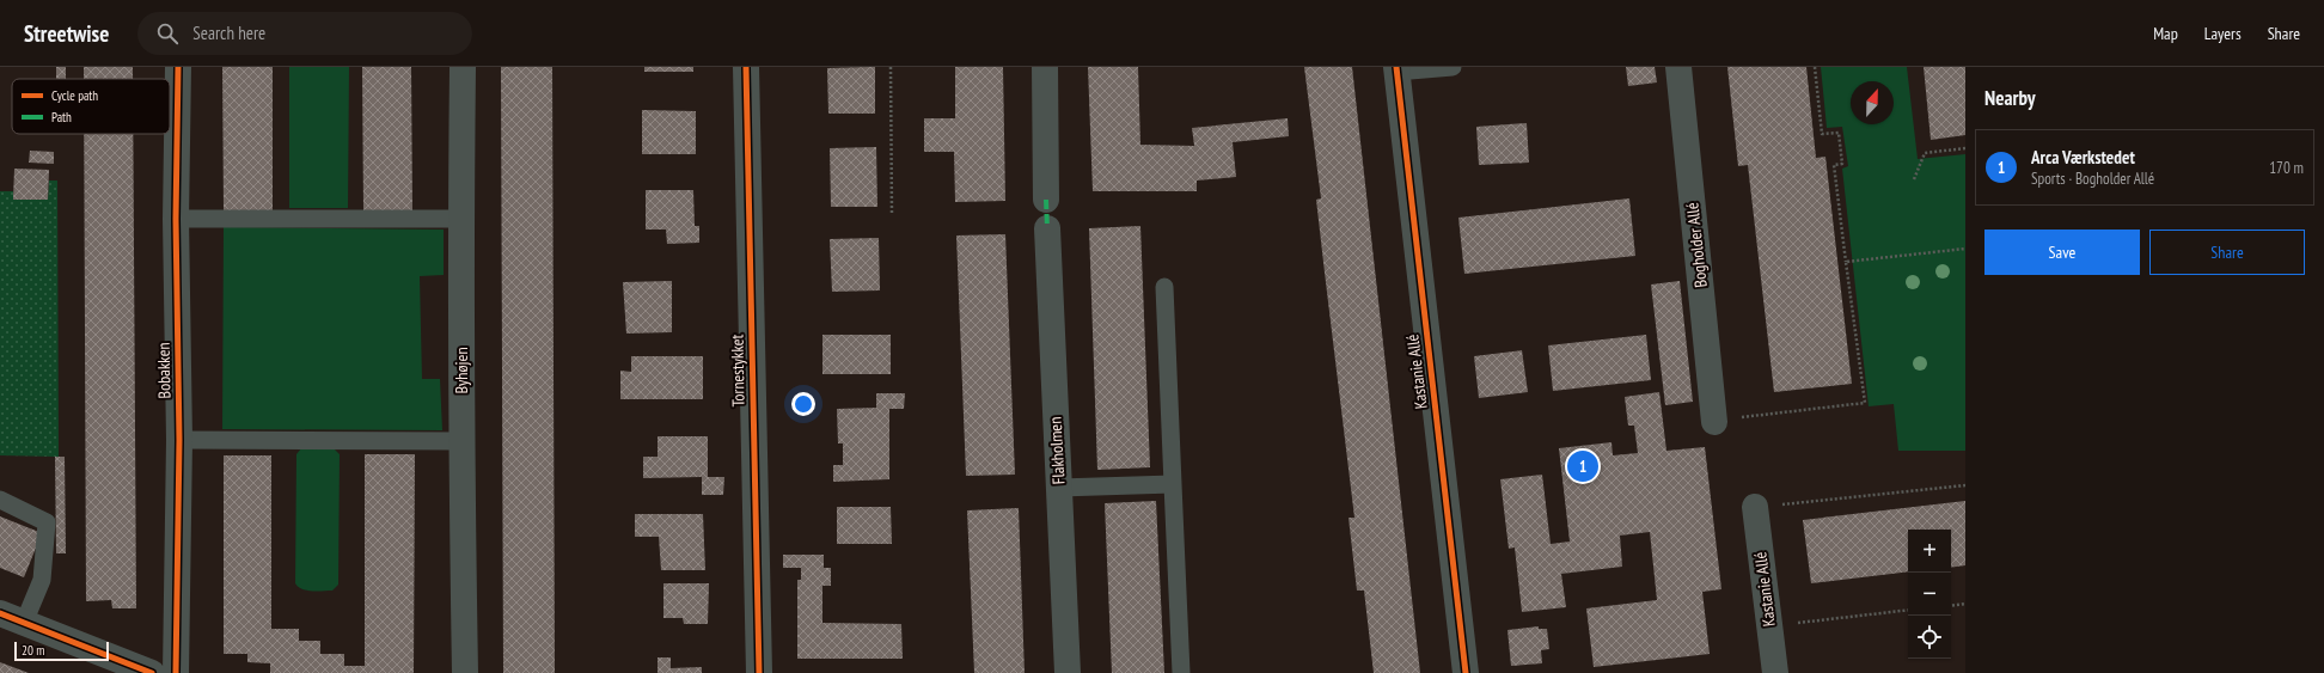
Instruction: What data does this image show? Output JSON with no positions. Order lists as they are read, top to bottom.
{
  "streets": {
    "street": [
      "Bogholder Allé",
      "Bobakken",
      "Byhøjen",
      "Tornestykket",
      "Kastanie Allé",
      "Flakholmen"
    ]
  },
  "legend": ["Cycle path", "Path"],
  "scale_bar": "20 m",
  "north": "top",
  "page": {
    "header": "Streetwise",
    "search": "Search here",
    "nav": ["Map", "Layers", "Share"],
    "heading": "Nearby",
    "list": [
      {
        "mark": "1",
        "name": "Arca Værkstedet",
        "note": "Sports · Bogholder Allé",
        "value": "170 m"
      }
    ],
    "buttons": ["Save", "Share"],
    "pins": "1",
    "map_buttons": ["+", "−"],
    "scale": "20 m"
  }
}
